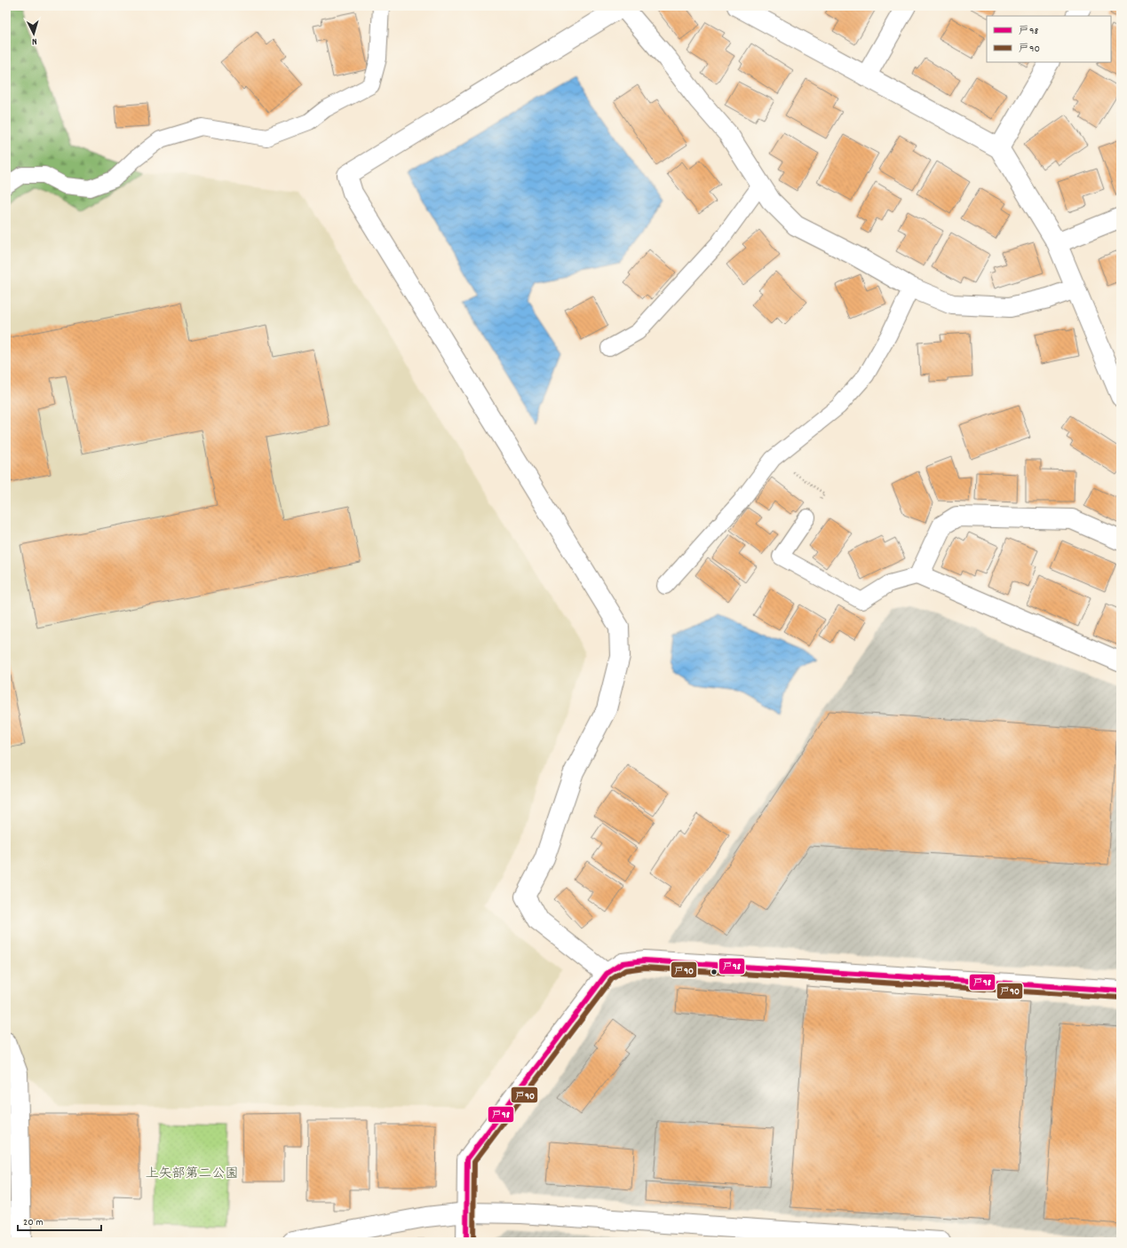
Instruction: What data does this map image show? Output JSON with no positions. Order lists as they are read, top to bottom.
{
  "parks": ["上矢部第二公園"],
  "lines": ["transit line 戸98", "transit line 戸90"],
  "legend": ["戸98", "戸90"],
  "scale_bar": "20 m",
  "north": "bottom"
}
